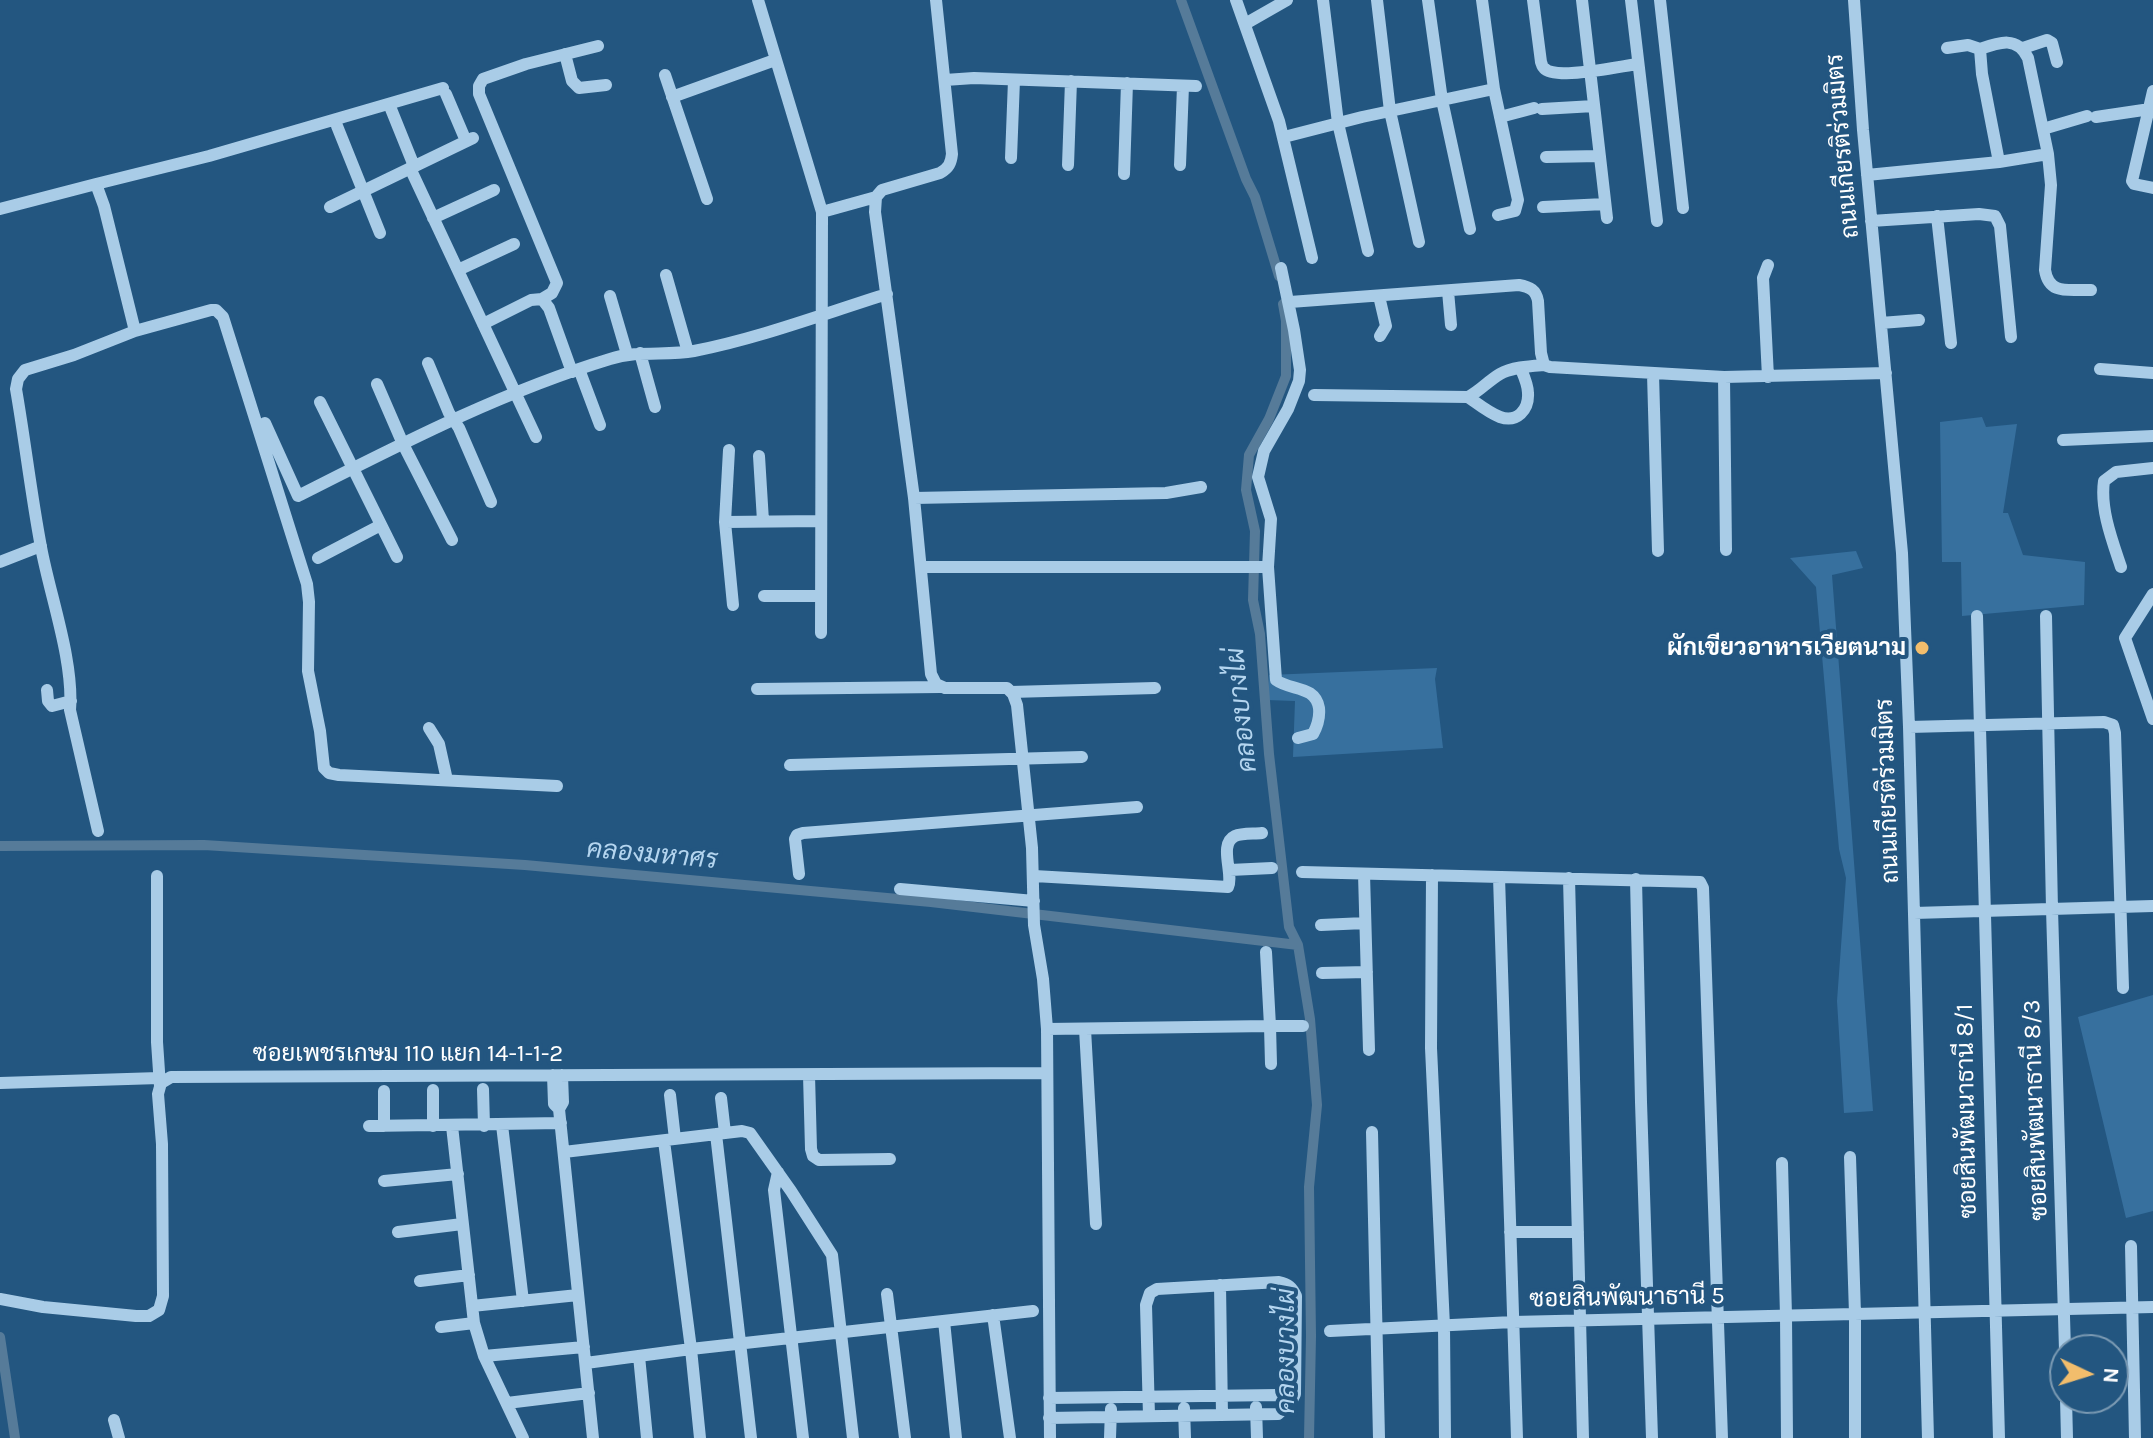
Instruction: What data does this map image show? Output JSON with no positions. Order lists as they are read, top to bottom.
{
  "streets": {
    "street": [
      "ถนนเกียรติร่วมมิตร",
      "ซอยเพชรเกษม 110 แยก 14-1-1-2",
      "ซอยสินพัฒนาธานี 8/3",
      "ซอยสินพัฒนาธานี 8/1",
      "ซอยสินพัฒนาธานี 5"
    ]
  },
  "crossings": [
    ["ถนนเกียรติร่วมมิตร", "ซอยสินพัฒนาธานี 5"],
    ["ซอยสินพัฒนาธานี 8/3", "ซอยสินพัฒนาธานี 5"],
    ["ซอยสินพัฒนาธานี 8/1", "ซอยสินพัฒนาธานี 5"]
  ],
  "water": ["คลองบางไผ่", "คลองมหาศร"],
  "places": ["ผักเขียวอาหารเวียตนาม"],
  "north": "right"
}
